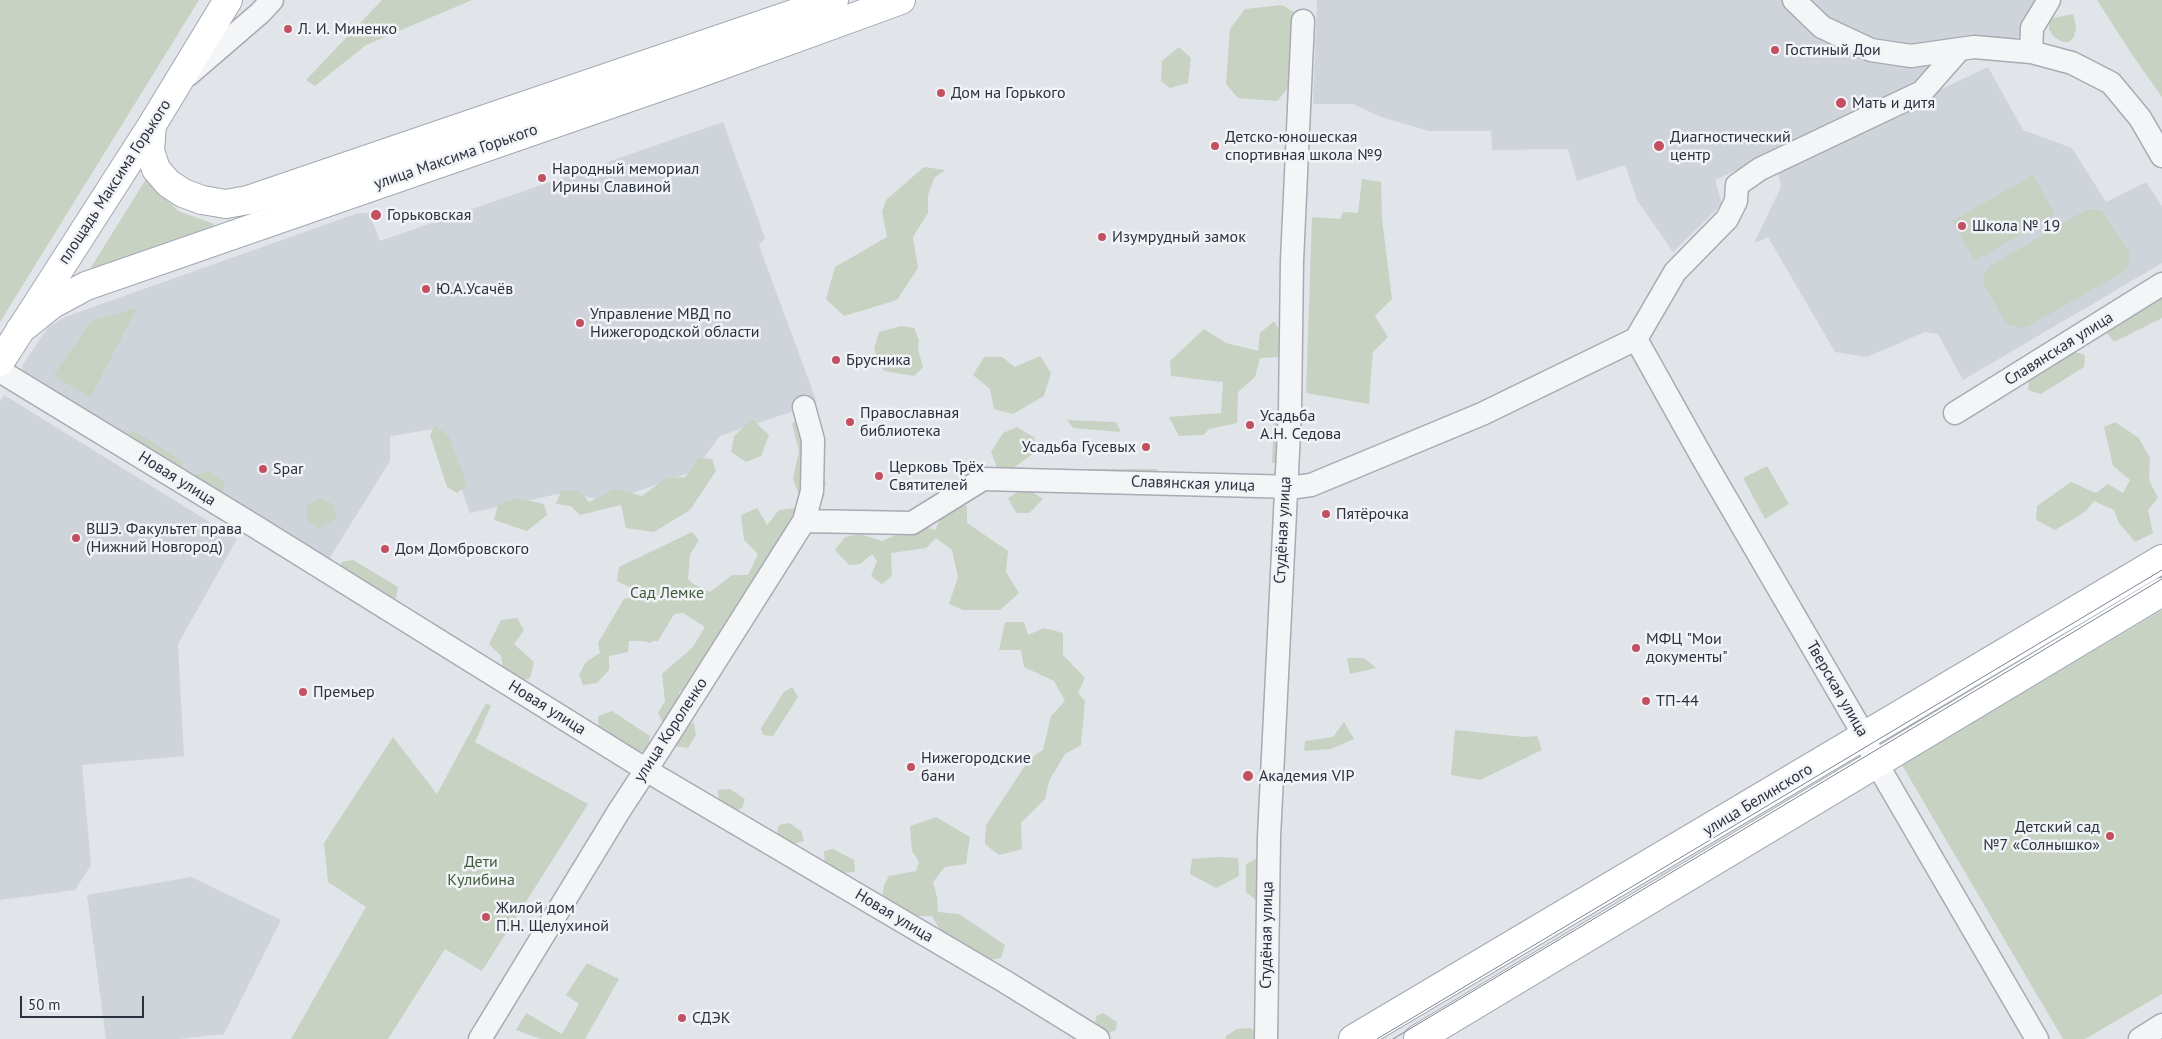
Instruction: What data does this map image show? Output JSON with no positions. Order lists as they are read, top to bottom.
{
  "streets": {
    "main road": ["улица Максима Горького", "площадь Максима Горького", "улица Белинского"],
    "street": [
      "Славянская улица",
      "Новая улица",
      "Студёная улица",
      "Тверская улица",
      "улица Короленко"
    ]
  },
  "crossings": [
    ["улица Максима Горького", "площадь Максима Горького"],
    ["Славянская улица", "Студёная улица"],
    ["Славянская улица", "Тверская улица"],
    ["Славянская улица", "улица Короленко"],
    ["Новая улица", "улица Короленко"],
    ["Тверская улица", "улица Белинского"]
  ],
  "parks": ["Сад Лемке", "Дети Кулибина"],
  "places": [
    "Л. И. Миненко",
    "Гостиный Дои",
    "Дом на Горького",
    "Мать и дитя",
    "Детско-юношеская спортивная школа №9",
    "Диагностический центр",
    "Народный мемориал Ирины Славиной",
    "Горьковская",
    "Школа № 19",
    "Изумрудный замок",
    "Ю.А.Усачёв",
    "Управление МВД по Нижегородской области",
    "Брусника",
    "Православная библиотека",
    "Усадьба А.Н. Седова",
    "Усадьба Гусевых",
    "Spar",
    "Церковь Трёх Святителей",
    "Пятёрочка",
    "ВШЭ. Факультет права (Нижний Новгород)",
    "Дом Домбровского",
    "МФЦ \"Мои документы\"",
    "Премьер",
    "ТП-44",
    "Нижегородские бани",
    "Академия VIP",
    "Детский сад №7 «Солнышко»",
    "Жилой дом П.Н. Щелухиной",
    "СДЭК"
  ],
  "scale_bar": "50 m"
}
